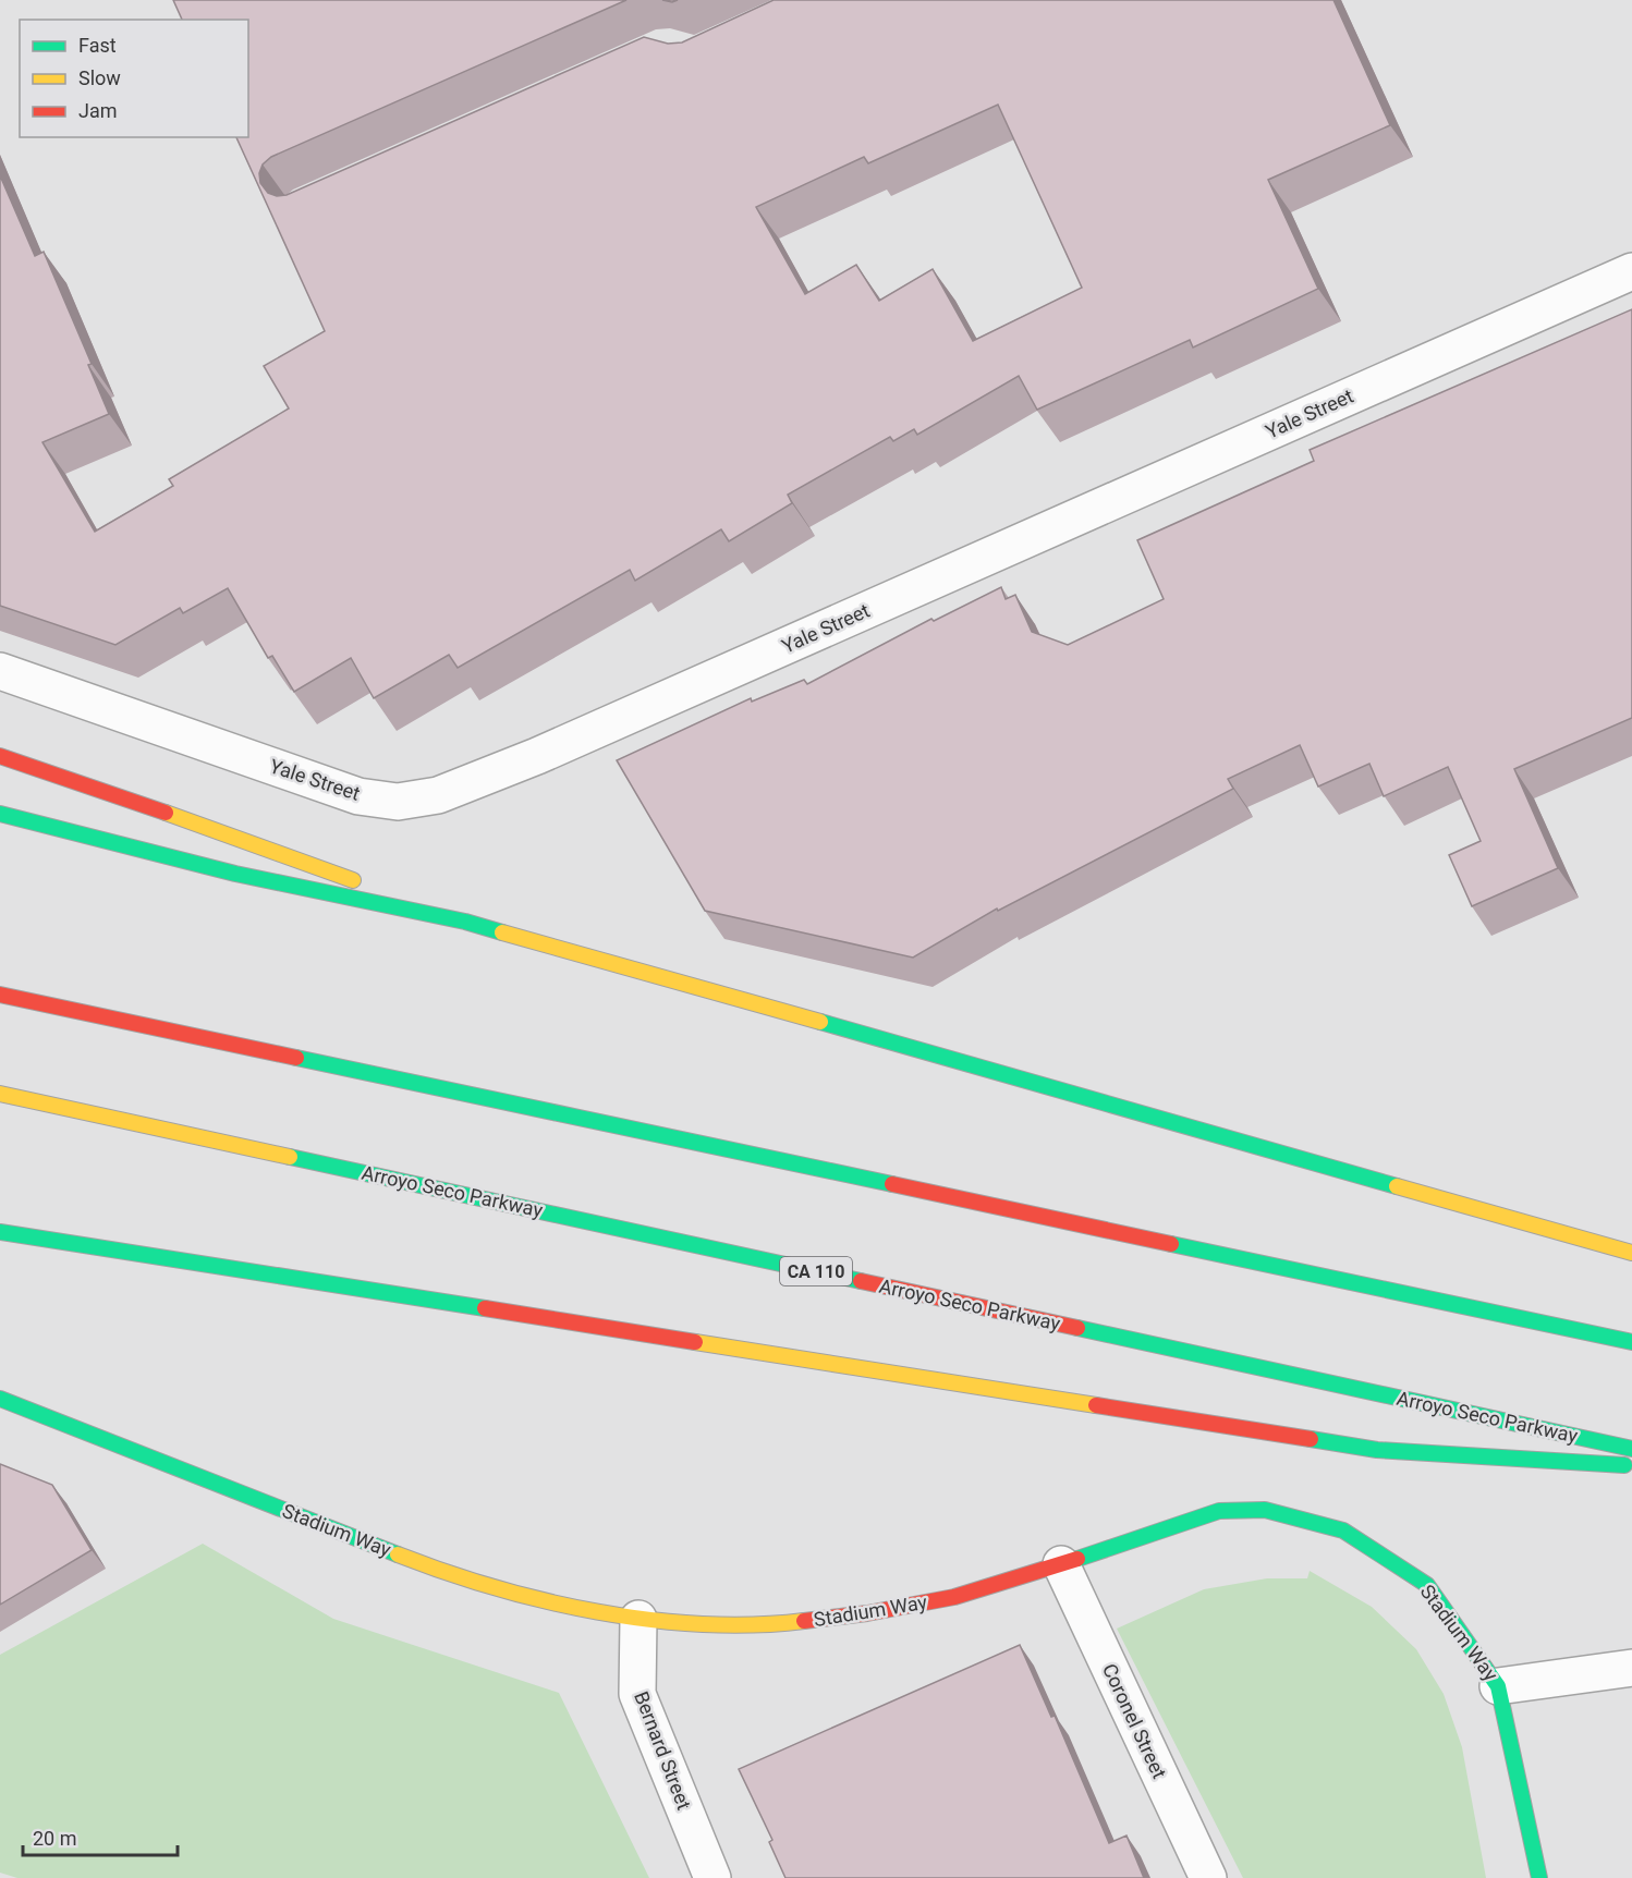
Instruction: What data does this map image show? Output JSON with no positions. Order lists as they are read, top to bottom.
{
  "streets": {
    "main road": ["Arroyo Seco Parkway", "CA 110", "Stadium Way"],
    "street": ["Yale Street", "Coronel Street", "Bernard Street"]
  },
  "crossings": [
    ["Stadium Way", "Coronel Street"],
    ["Stadium Way", "Bernard Street"]
  ],
  "legend": ["Fast", "Slow", "Jam"],
  "scale_bar": "20 m"
}
